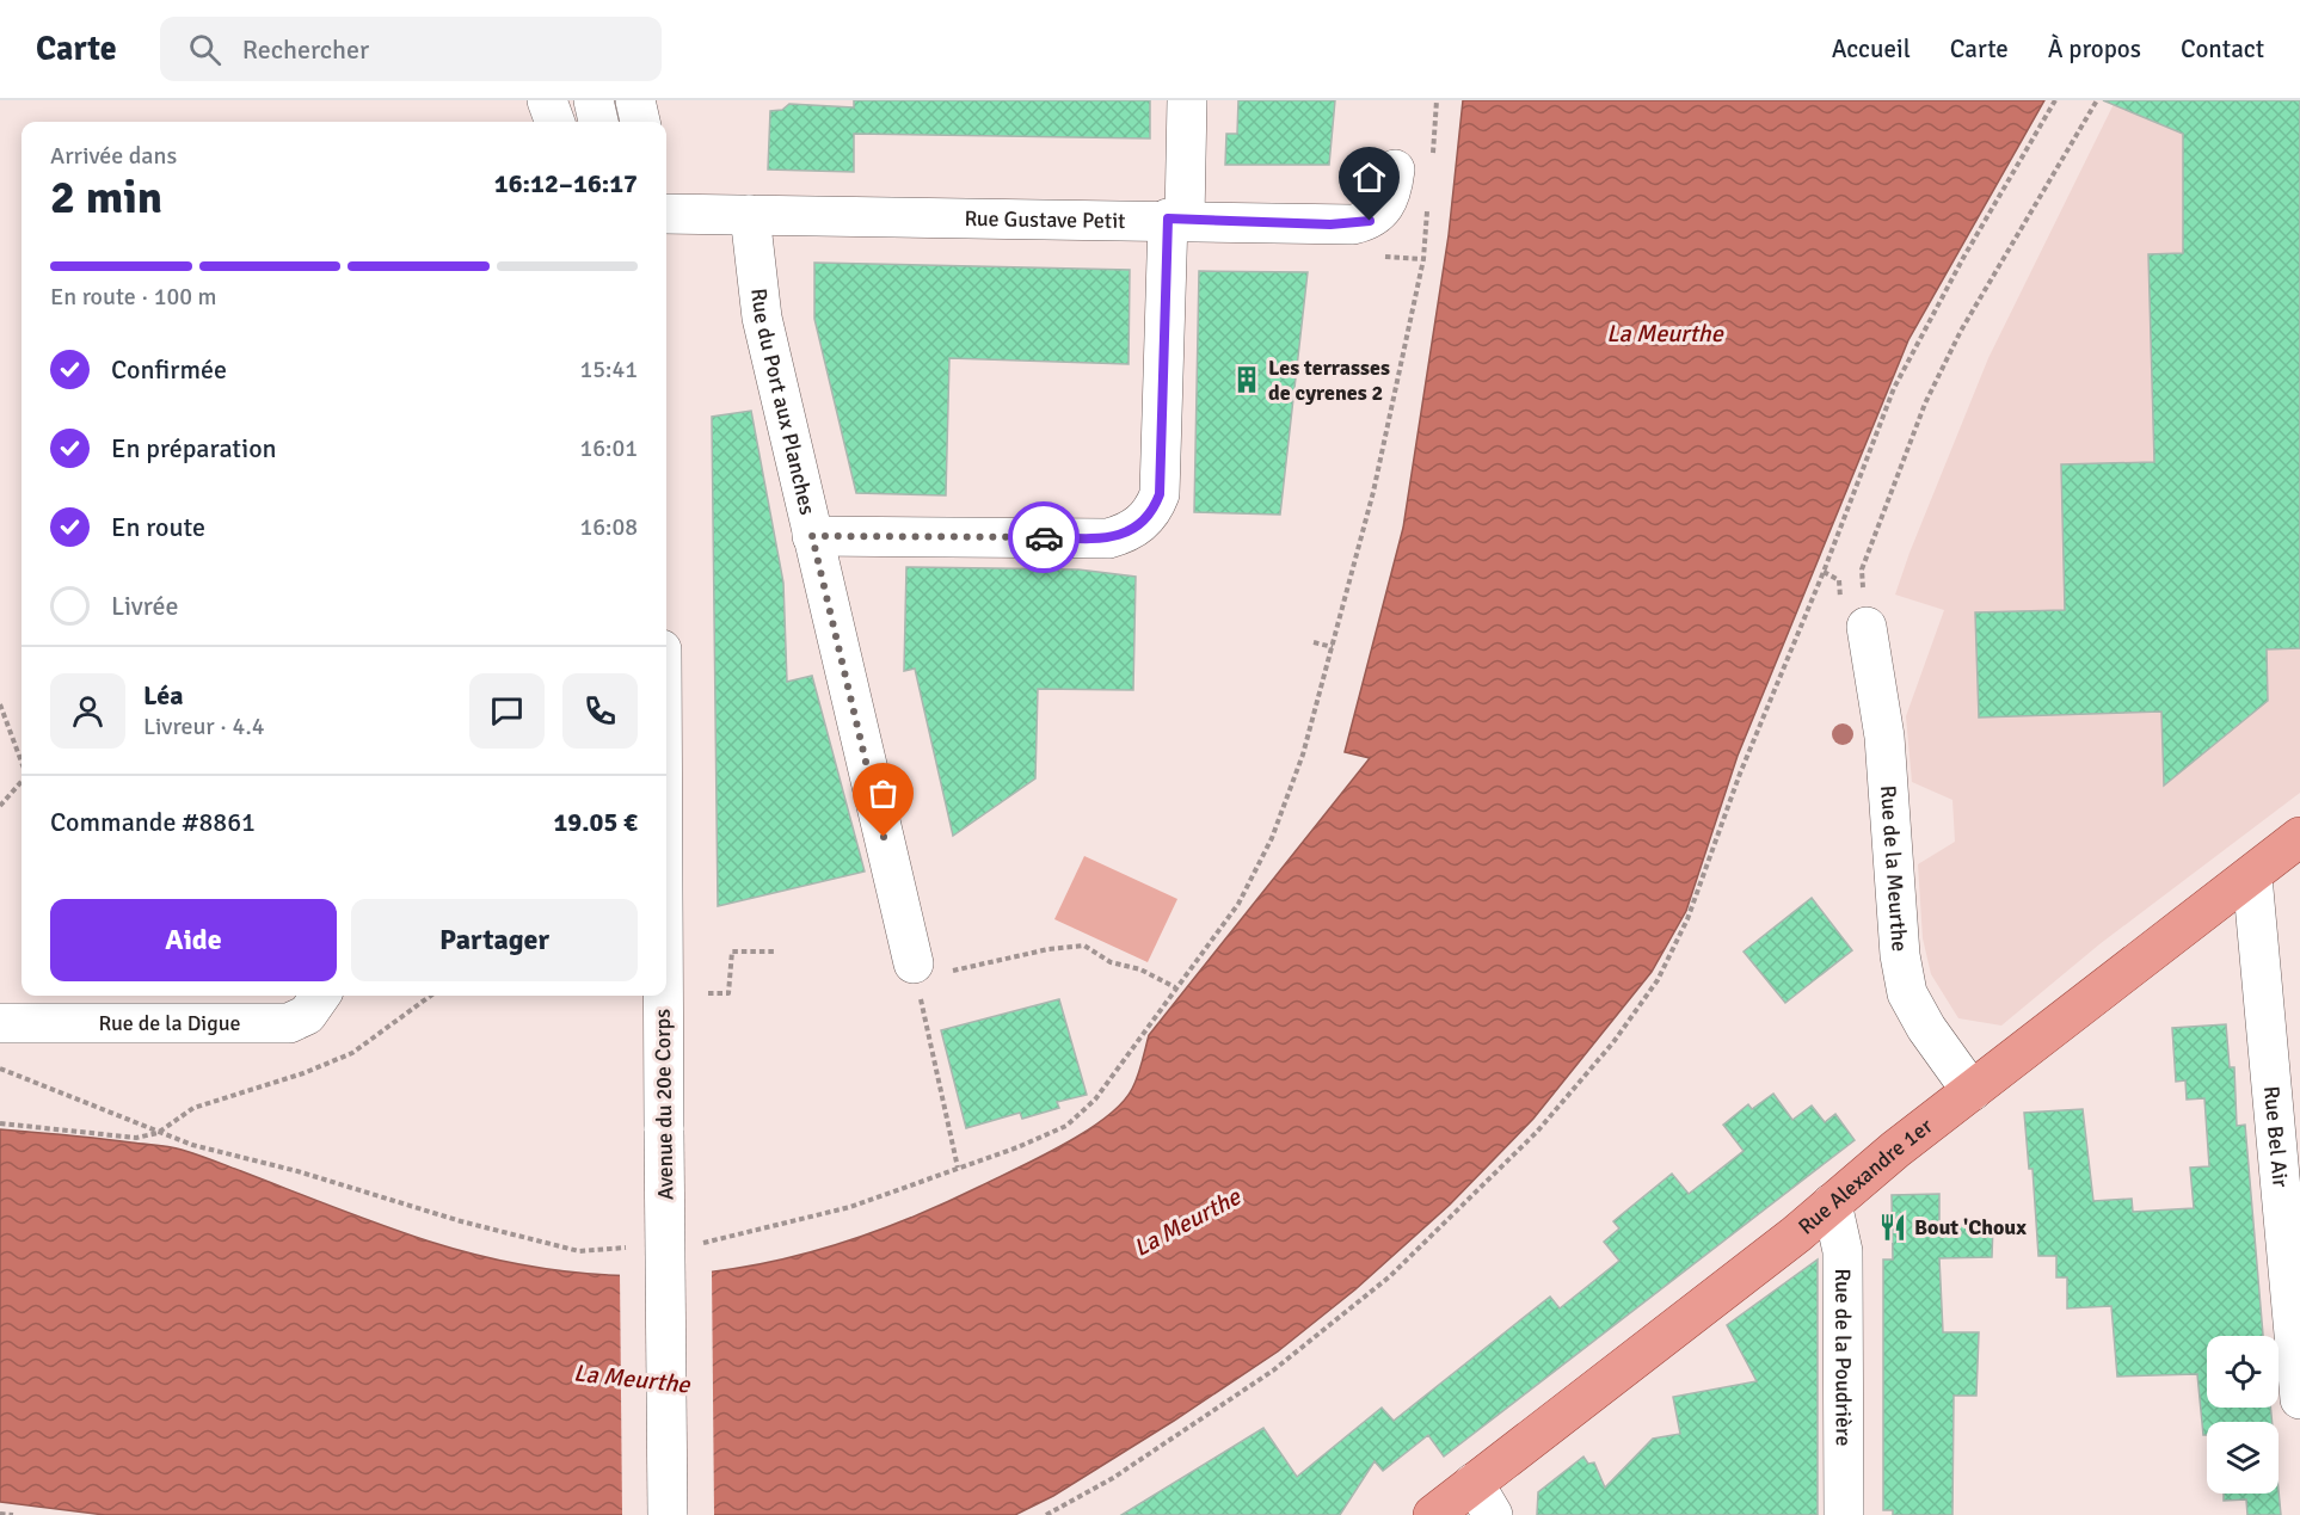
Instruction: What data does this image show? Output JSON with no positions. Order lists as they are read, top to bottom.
{
  "streets": {
    "main road": ["Rue Alexandre 1er"],
    "street": [
      "Rue Gustave Petit",
      "Rue du Port aux Planches",
      "Rue de la Meurthe",
      "Rue de la Digue",
      "Avenue du 20e Corps",
      "Rue Bel Air",
      "Rue de la Poudrière"
    ]
  },
  "crossings": [
    ["Rue Gustave Petit", "Rue du Port aux Planches"],
    ["Rue de la Meurthe", "Rue Alexandre 1er"],
    ["Rue Bel Air", "Rue Alexandre 1er"],
    ["Rue Alexandre 1er", "Rue de la Poudrière"]
  ],
  "water": ["La Meurthe"],
  "places": {
    "building": ["Les terrasses de cyrenes 2"],
    "restaurant": ["Bout 'Choux"]
  },
  "page": {
    "header": "Carte",
    "search": "Rechercher",
    "nav": [
      "Accueil",
      "Carte",
      "À propos",
      "Contact"
    ],
    "heading": ["2 min", "Arrivée dans", "16:12–16:17"],
    "panel": [
      "Léa",
      "Livreur · 4.4",
      "Commande #8861",
      "19.05 €"
    ],
    "bar": "En route · 100 m",
    "list": [
      ["Confirmée", "15:41"],
      ["En préparation", "16:01"],
      ["En route", "16:08"],
      "Livrée"
    ],
    "buttons": ["Aide", "Partager"]
  }
}
